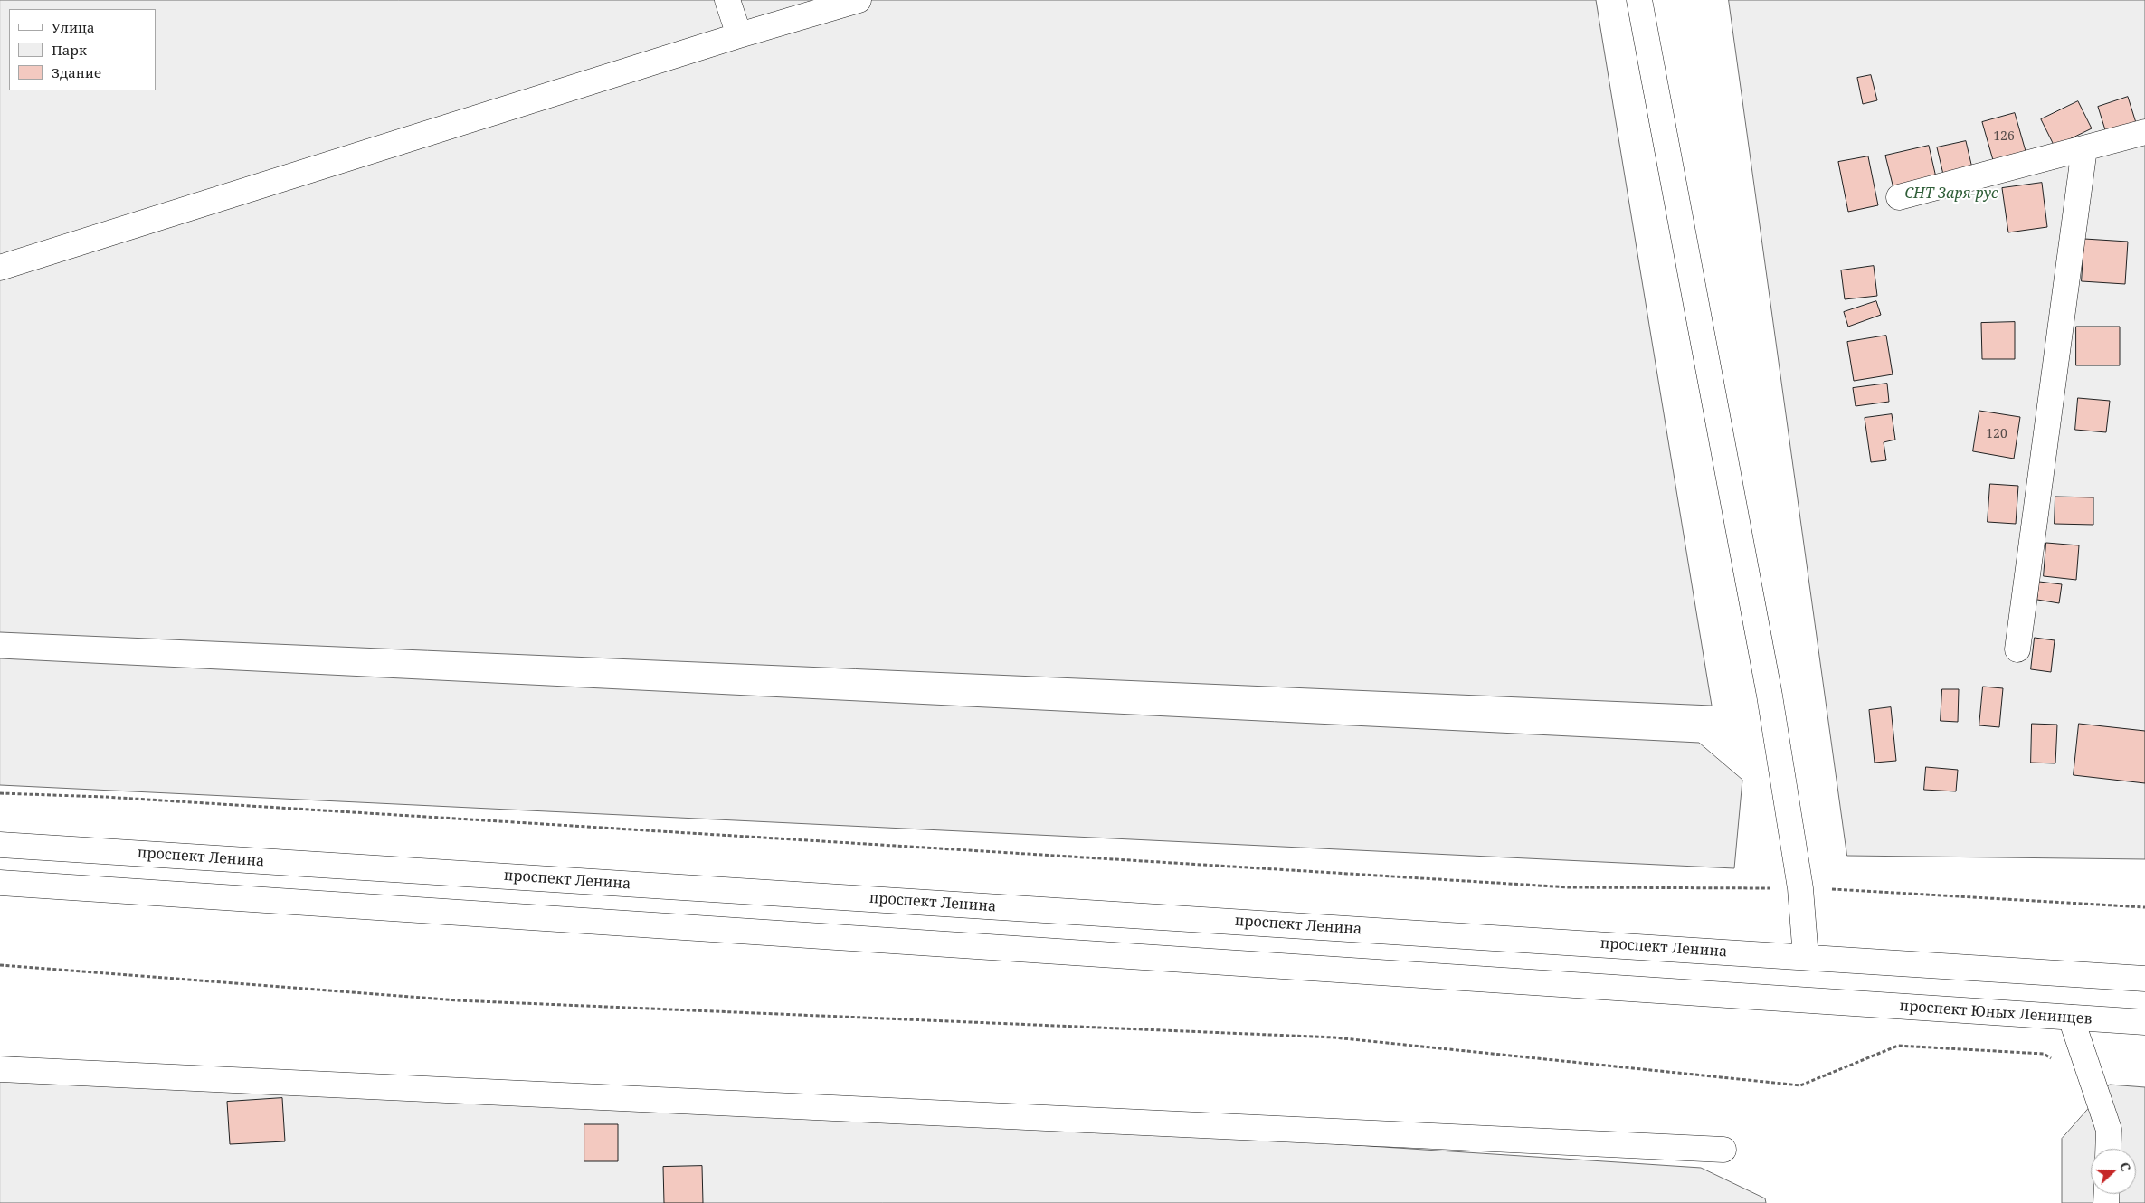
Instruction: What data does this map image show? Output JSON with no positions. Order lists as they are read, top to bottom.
{
  "streets": {
    "main road": ["проспект Ленина", "проспект Юных Ленинцев"]
  },
  "parks": ["СНТ Заря-рус"],
  "house_numbers": ["126", "120"],
  "legend": ["Улица", "Парк", "Здание"],
  "north": "right"
}
